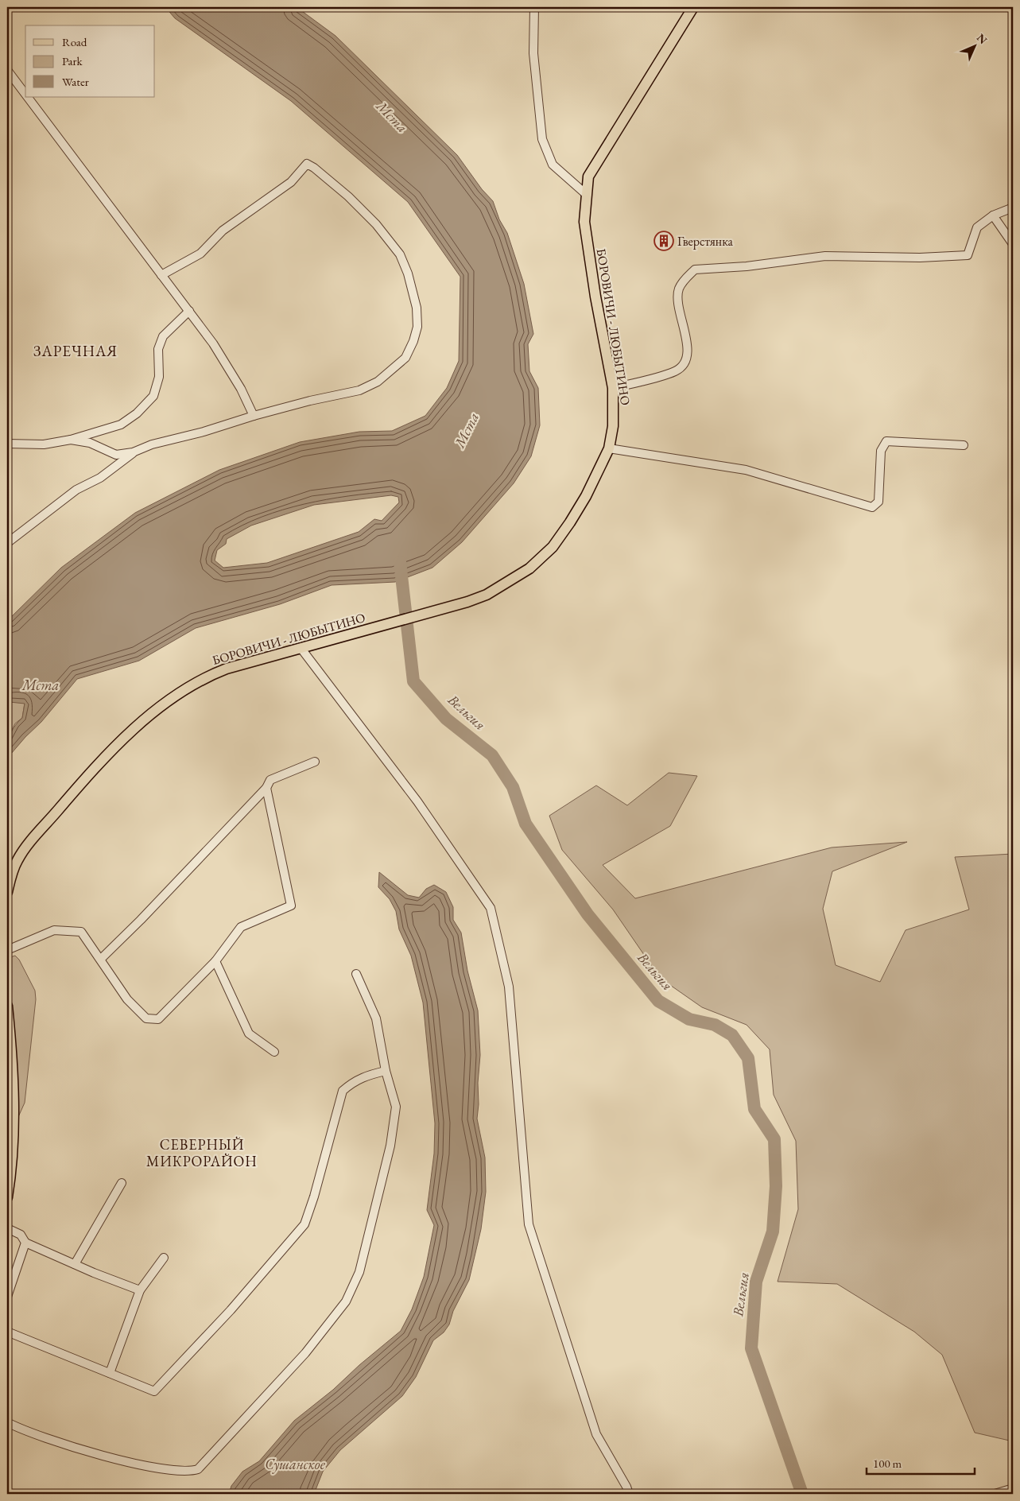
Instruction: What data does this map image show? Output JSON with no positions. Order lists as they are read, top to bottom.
{
  "streets": {
    "main road": ["БОРОВИЧИ - ЛЮБЫТИНО"]
  },
  "districts": ["ЗАРЕЧНАЯ", "СЕВЕРНЫЙ МИКРОРАЙОН"],
  "water": ["Мста", "Вельгия", "Сушанское"],
  "places": {
    "building": ["Гверстянка"]
  },
  "legend": ["Road", "Park", "Water"],
  "scale_bar": "100 m",
  "north": "top right"
}
